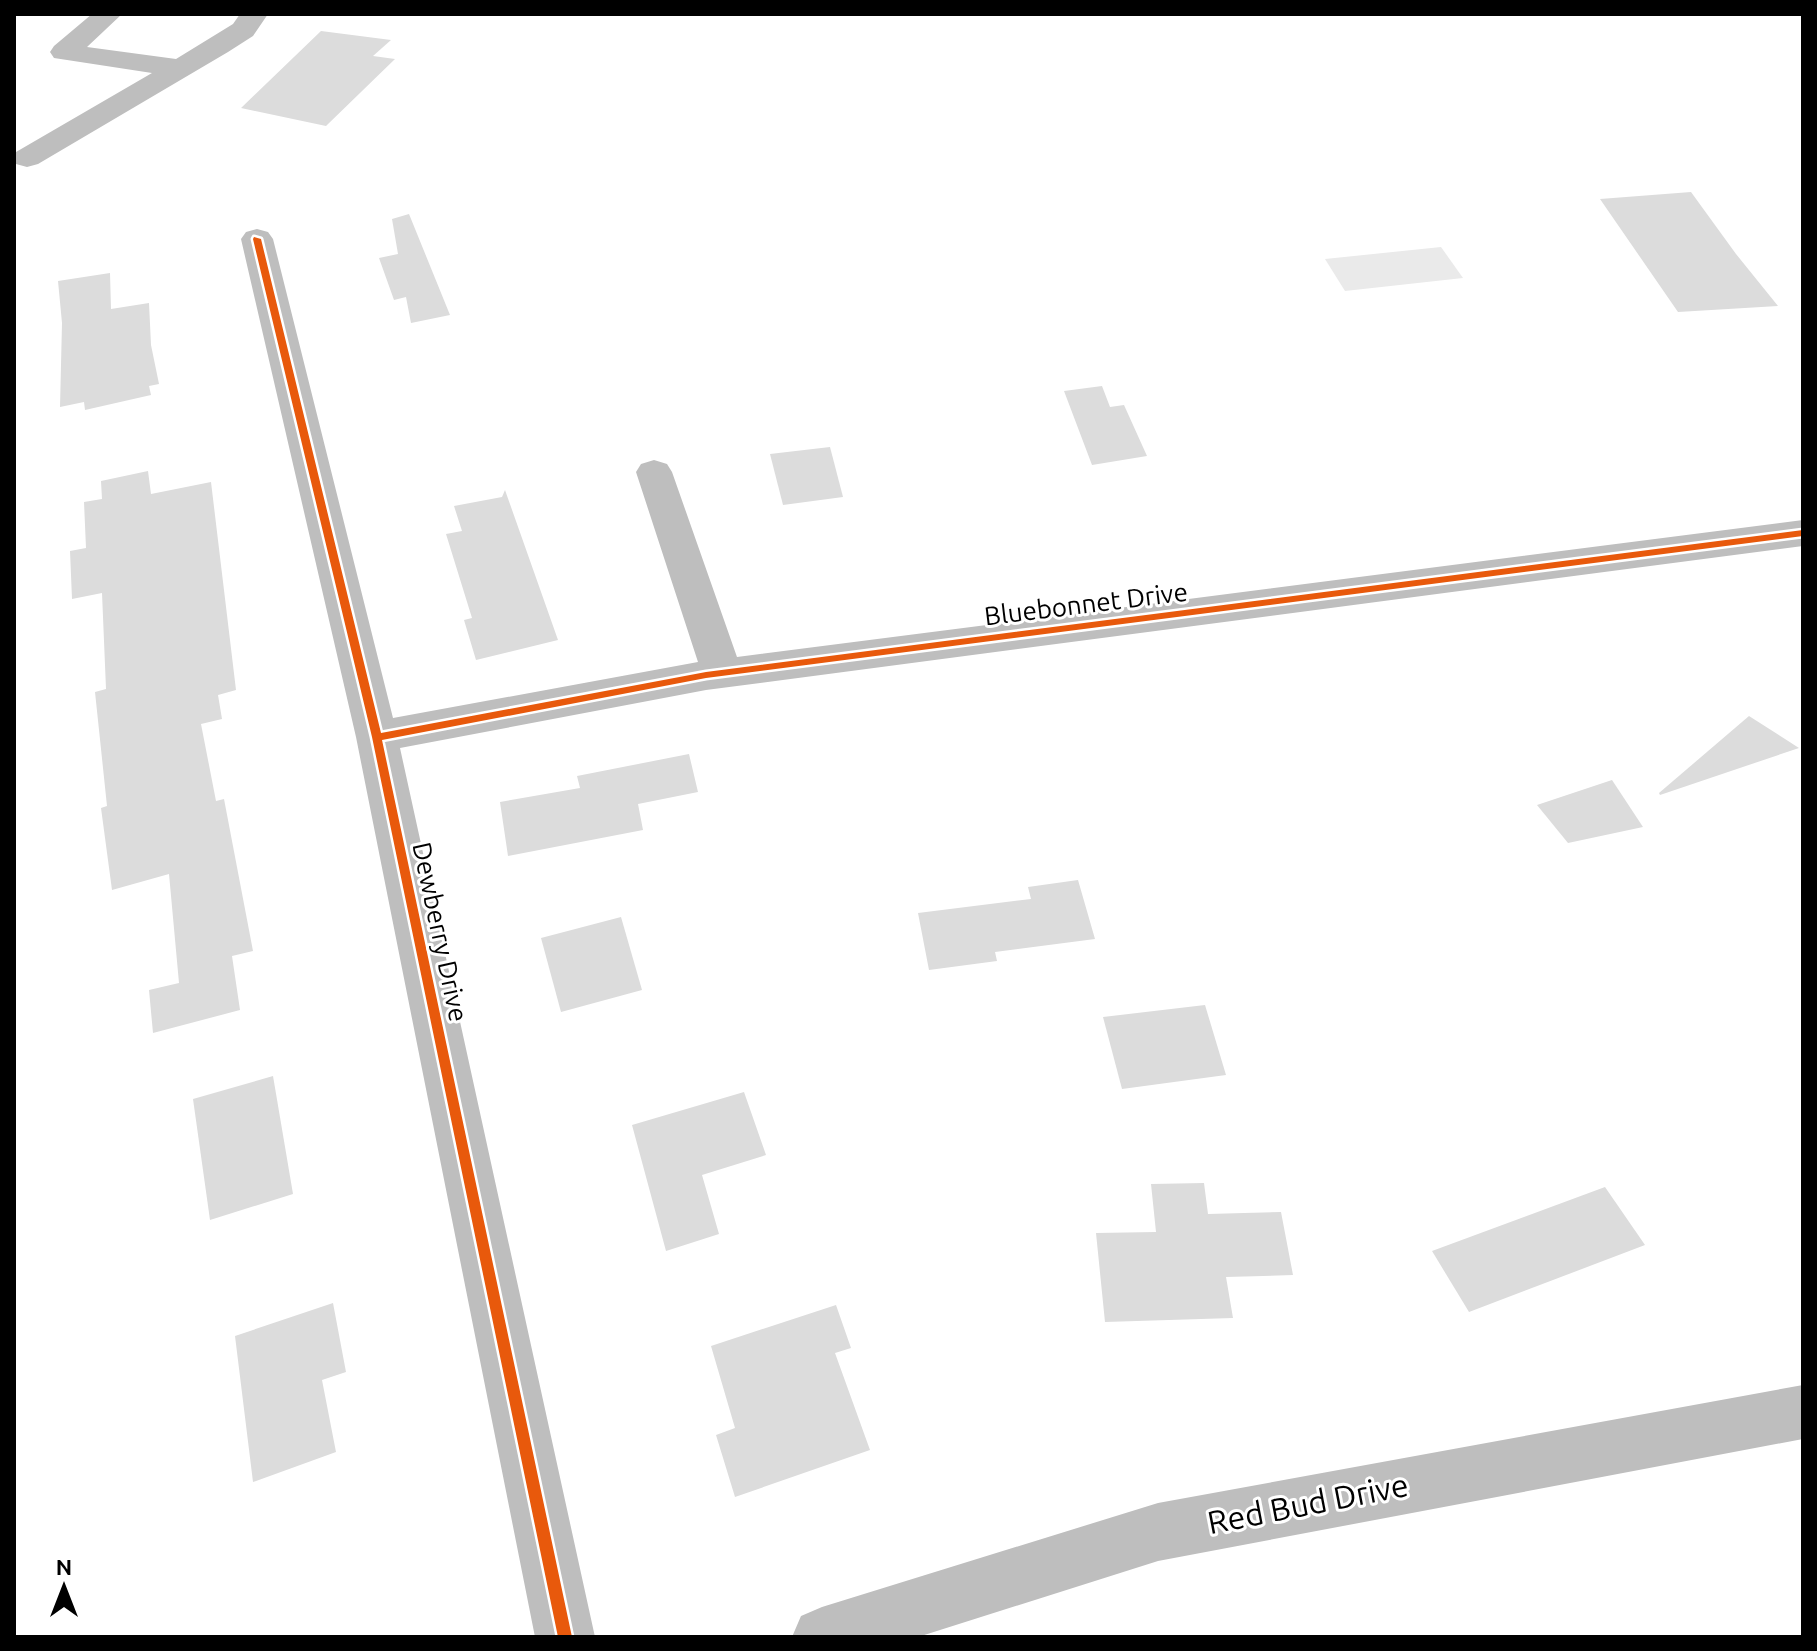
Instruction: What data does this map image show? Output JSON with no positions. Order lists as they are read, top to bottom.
{
  "streets": {
    "street": ["Bluebonnet Drive", "Dewberry Drive", "Red Bud Drive"]
  },
  "crossings": [
    ["Bluebonnet Drive", "Dewberry Drive"]
  ],
  "north": "top"
}
